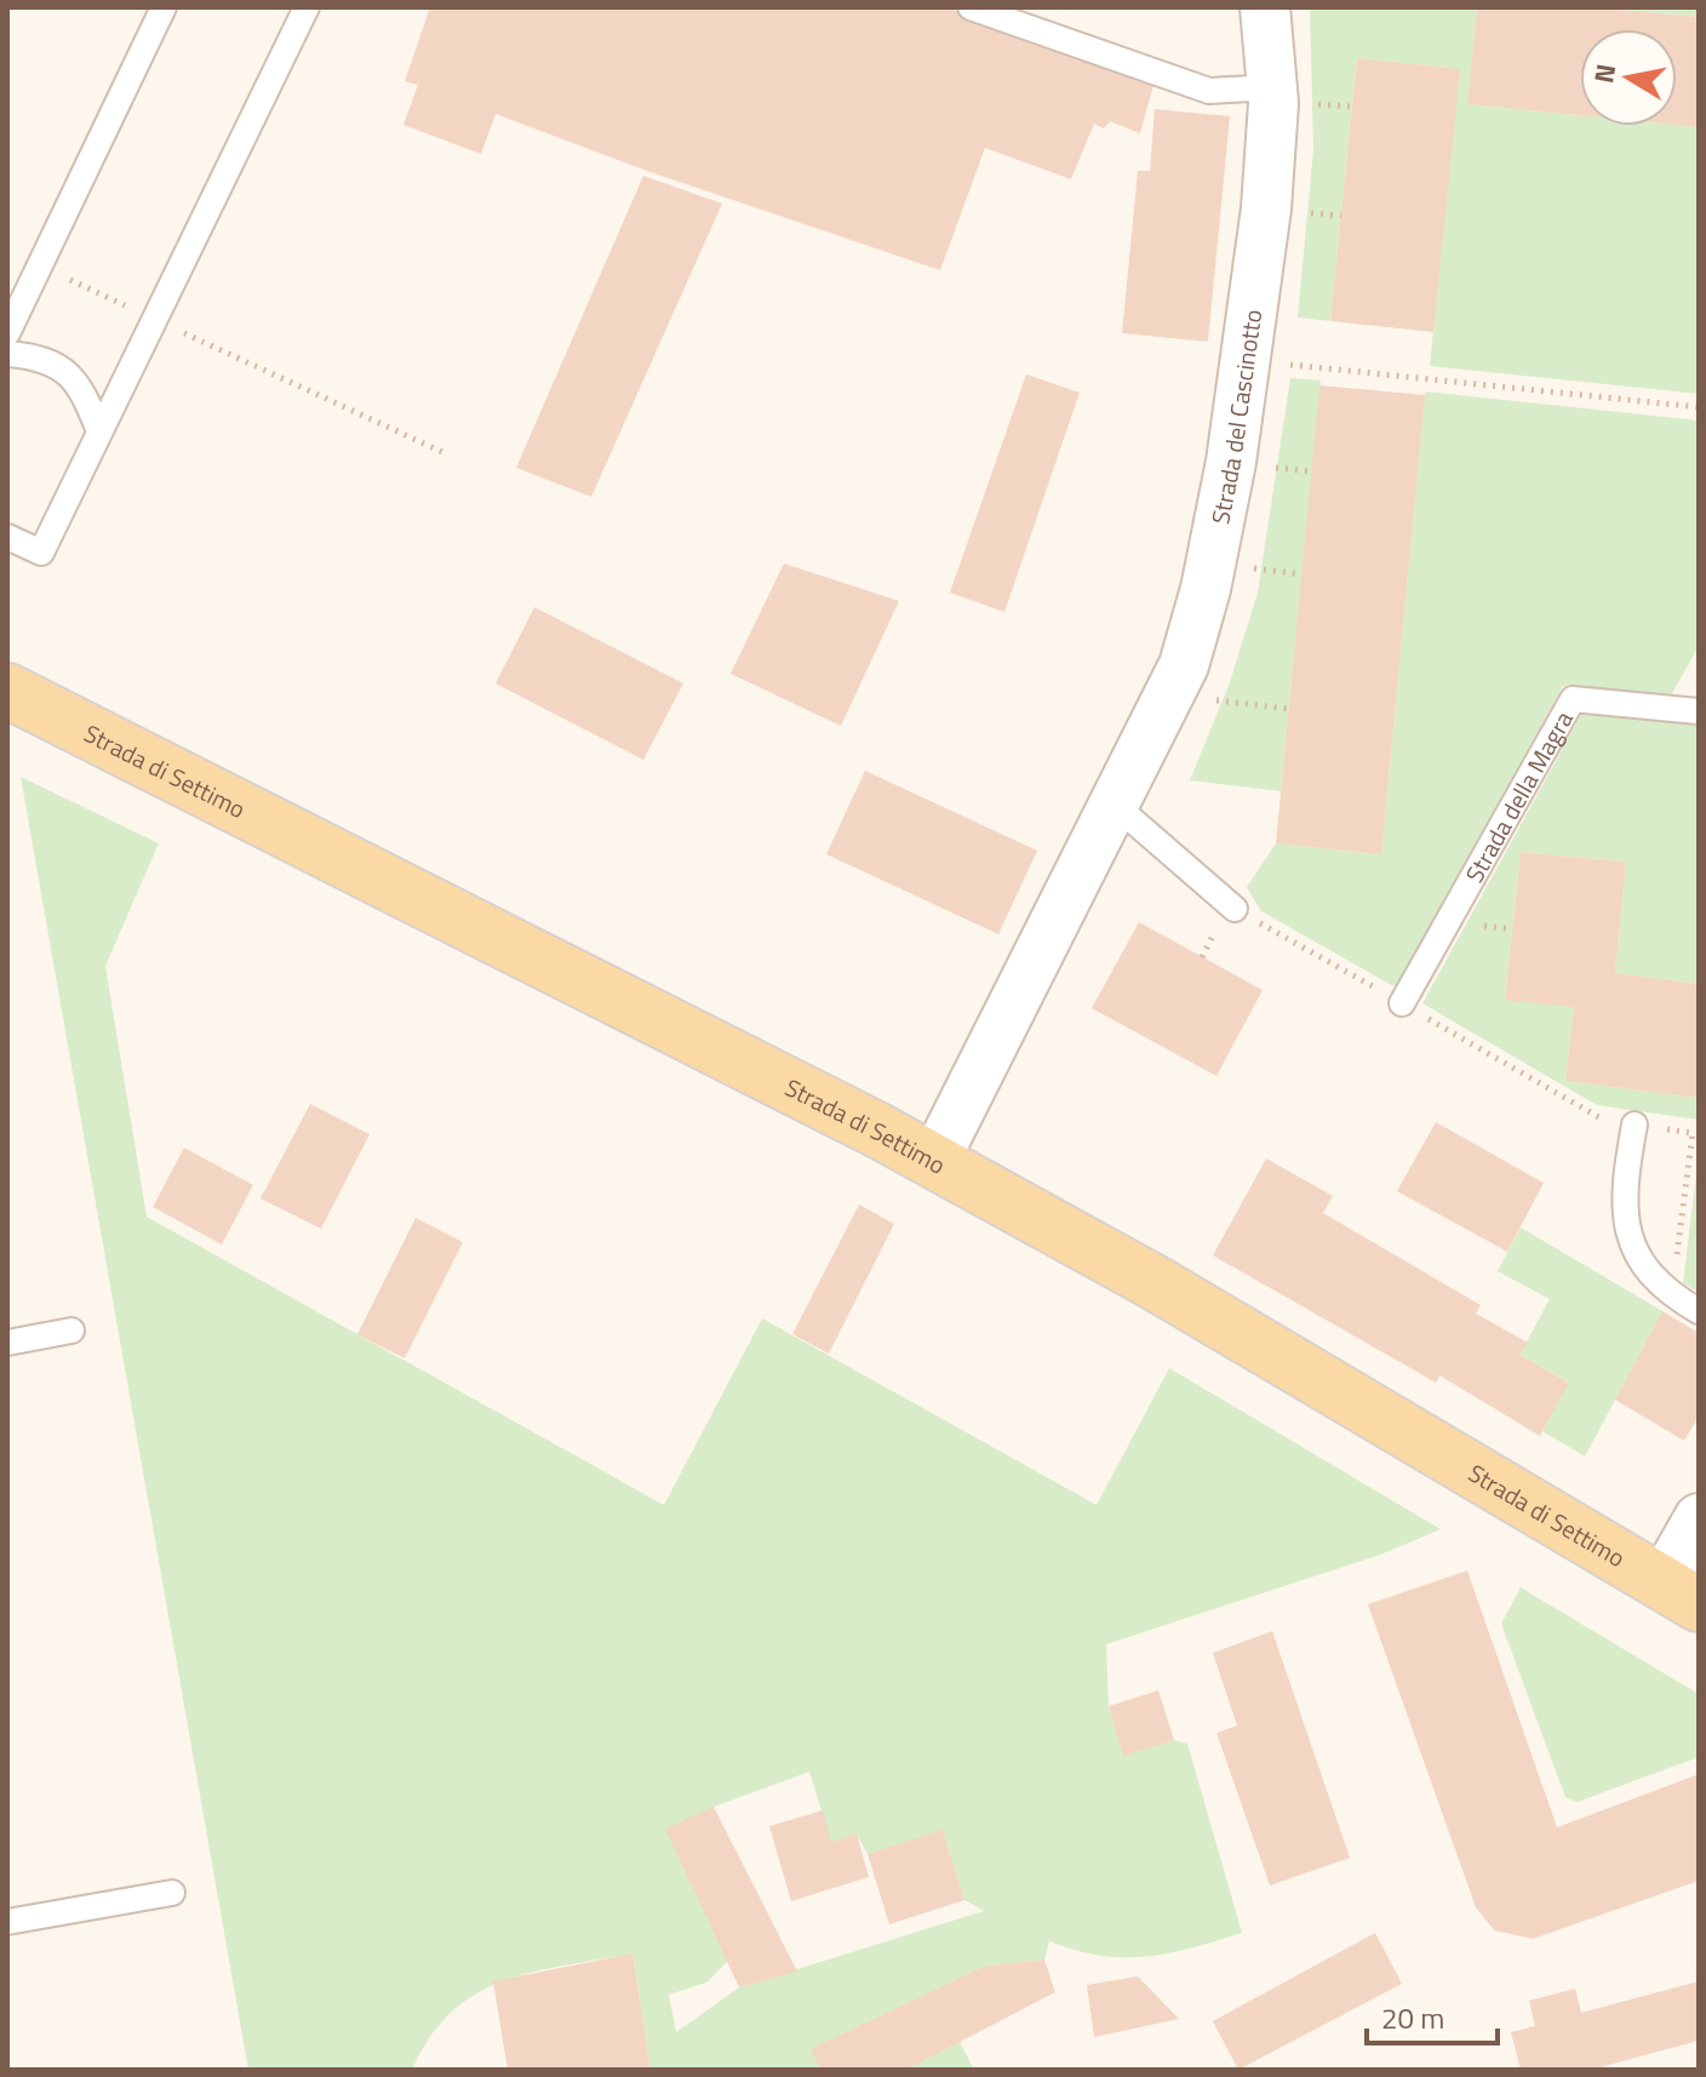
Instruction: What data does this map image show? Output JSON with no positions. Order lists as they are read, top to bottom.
{
  "streets": {
    "main road": ["Strada di Settimo"],
    "street": ["Strada del Cascinotto"],
    "lane": ["Strada della Magra"]
  },
  "crossings": [
    ["Strada del Cascinotto", "Strada di Settimo"]
  ],
  "scale_bar": "20 m",
  "north": "left"
}
